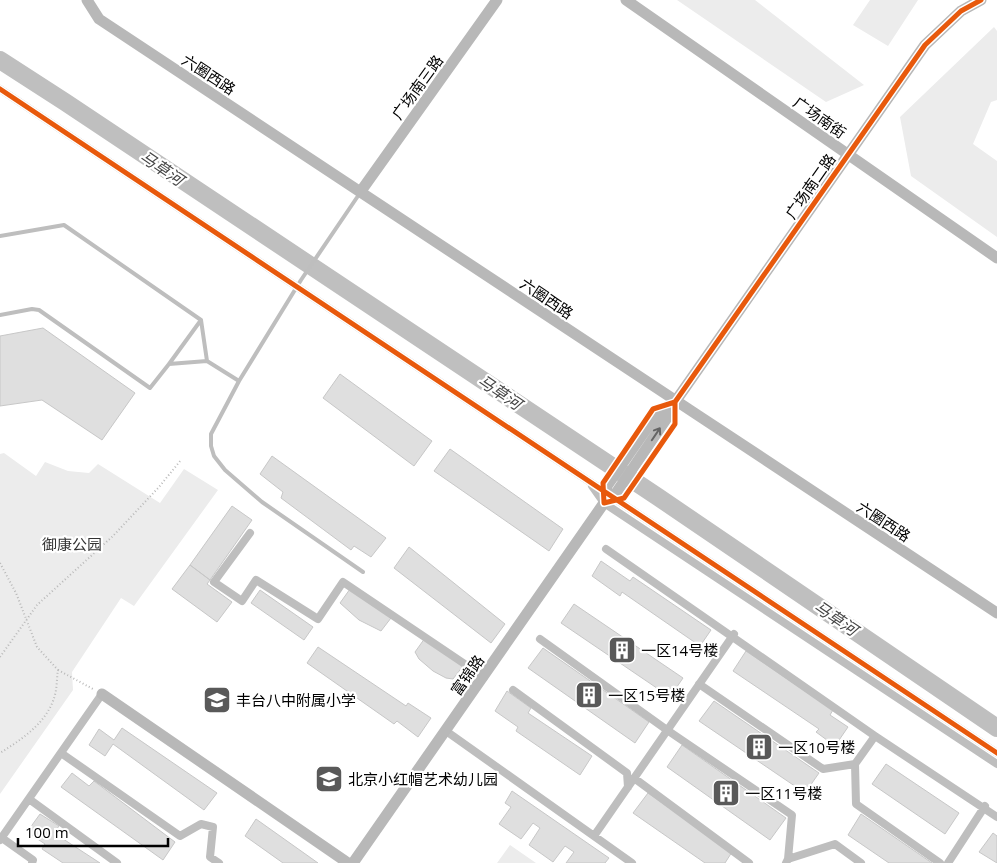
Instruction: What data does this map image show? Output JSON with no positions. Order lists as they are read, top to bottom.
{
  "streets": {
    "street": [
      "六圈西路",
      "广场南三路",
      "广场南街",
      "广场南二路",
      "富锦路"
    ]
  },
  "crossings": [
    ["六圈西路", "广场南三路"],
    ["六圈西路", "广场南二路"],
    ["六圈西路", "富锦路"],
    ["广场南街", "广场南二路"],
    ["广场南二路", "富锦路"]
  ],
  "water": ["马草河"],
  "parks": ["御康公园"],
  "places": {
    "building": [
      "一区14号楼",
      "一区15号楼",
      "一区10号楼",
      "一区11号楼"
    ],
    "school or university": ["丰台八中附属小学", "北京小红帽艺术幼儿园"]
  },
  "scale_bar": "100 m"
}
